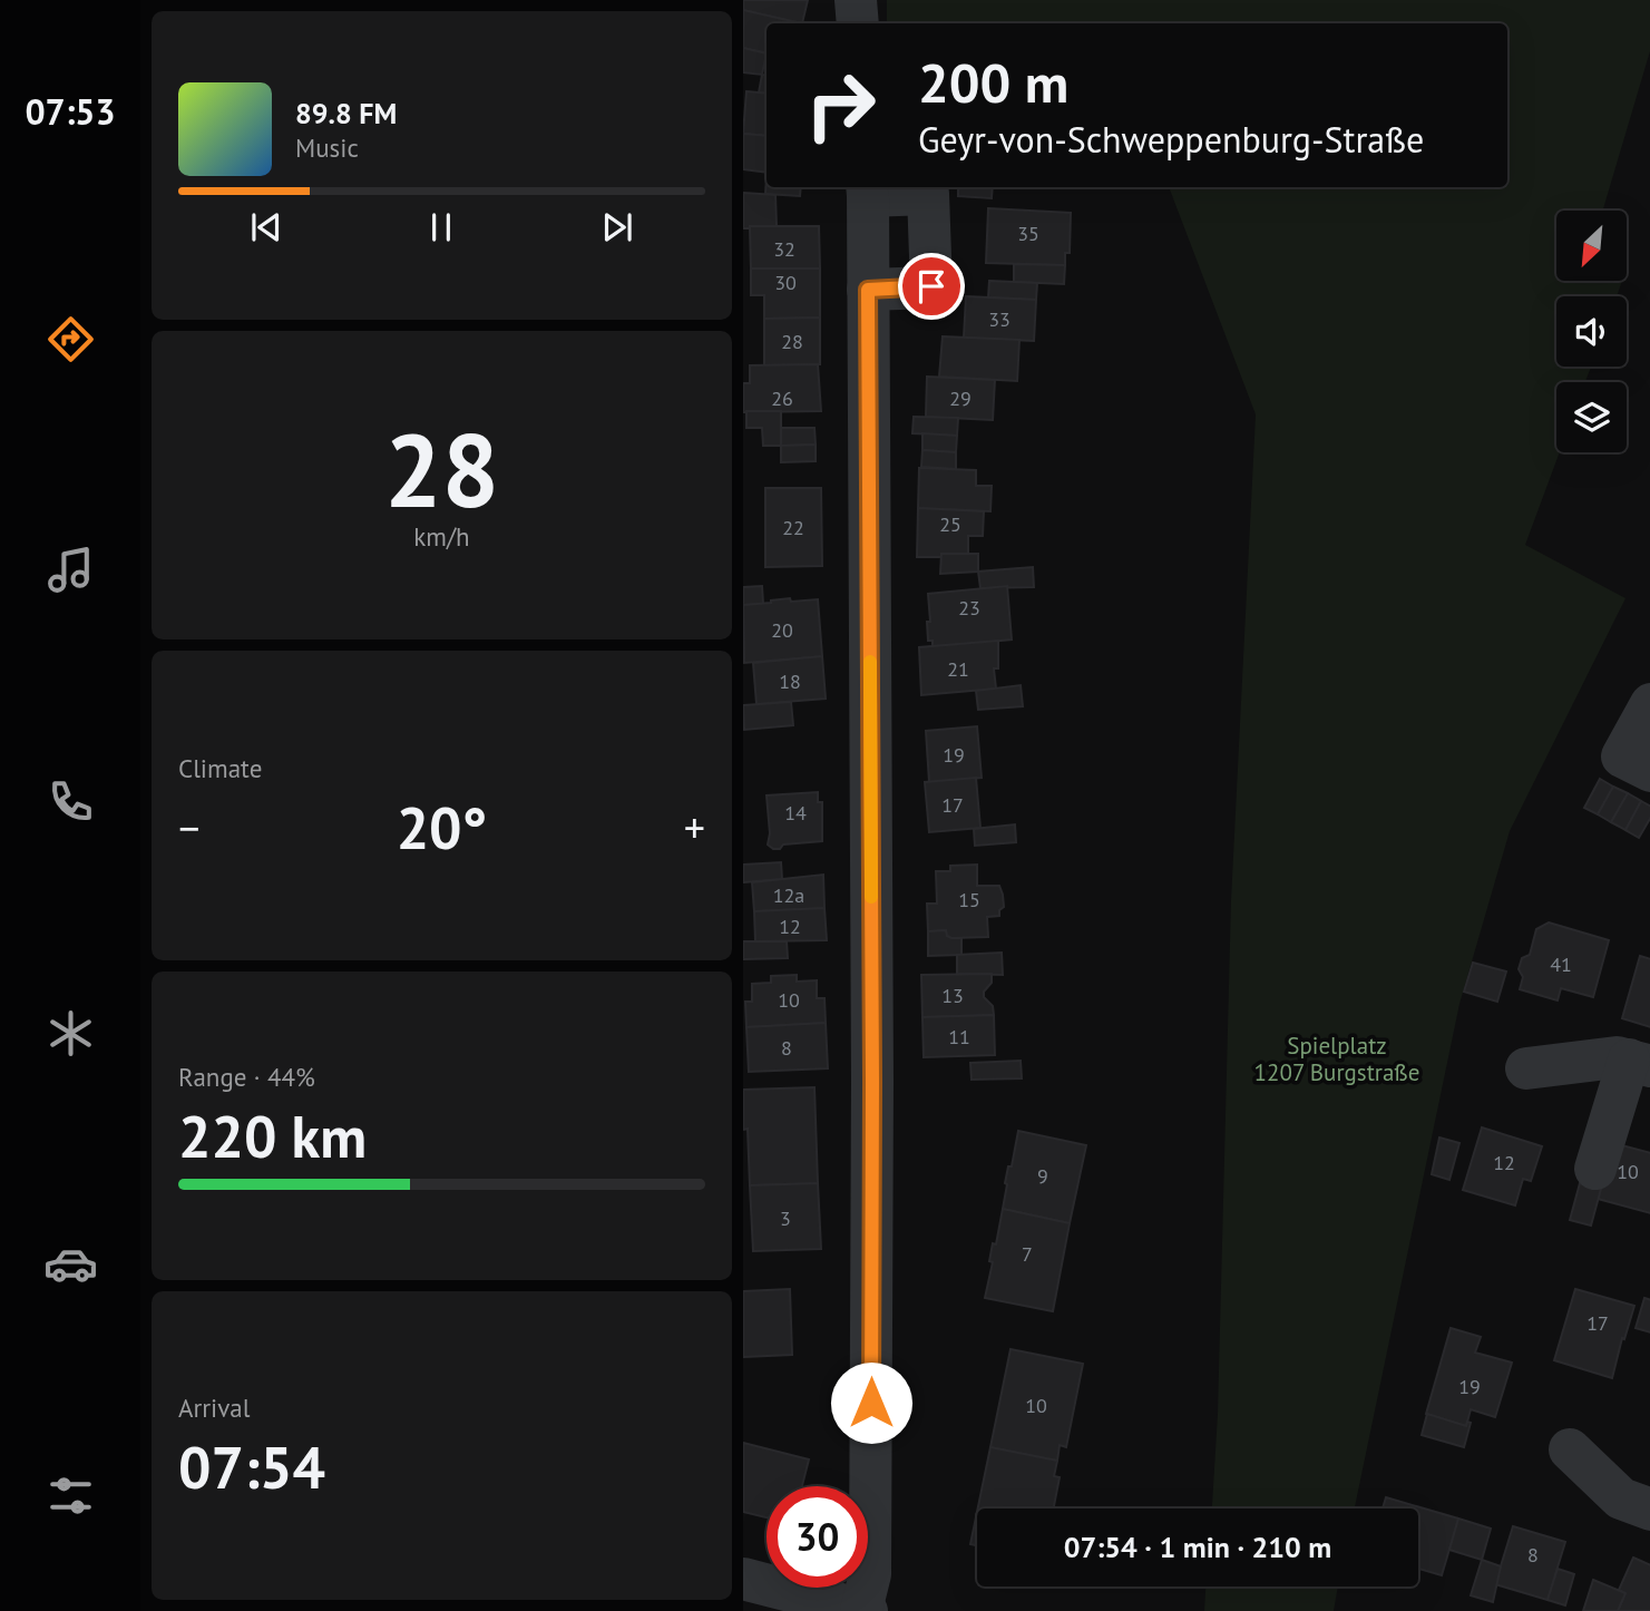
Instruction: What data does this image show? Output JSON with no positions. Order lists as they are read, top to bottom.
{
  "parks": ["Spielplatz 1207 Burgstraße"],
  "house_numbers": [
    "35",
    "32",
    "30",
    "33",
    "28",
    "26",
    "29",
    "25",
    "22",
    "23",
    "20",
    "21",
    "18",
    "19",
    "17",
    "14",
    "12a",
    "15",
    "12",
    "41",
    "13",
    "10",
    "11",
    "8",
    "12",
    "10",
    "9",
    "3",
    "7",
    "17",
    "19",
    "10",
    "8"
  ],
  "north": "bottom left",
  "page": {
    "tabs": "07:53",
    "turn": ["200 m", "Geyr-von-Schweppenburg-Straße"],
    "song": ["89.8 FM", "Music"],
    "tile": [
      ["28", "km/h"],
      "Climate",
      ["Range · 44%", "220 km"],
      ["Arrival", "07:54"]
    ],
    "heat": ["−", "20°", "+"],
    "limit": "30",
    "trip": "07:54 · 1 min · 210 m"
  }
}
